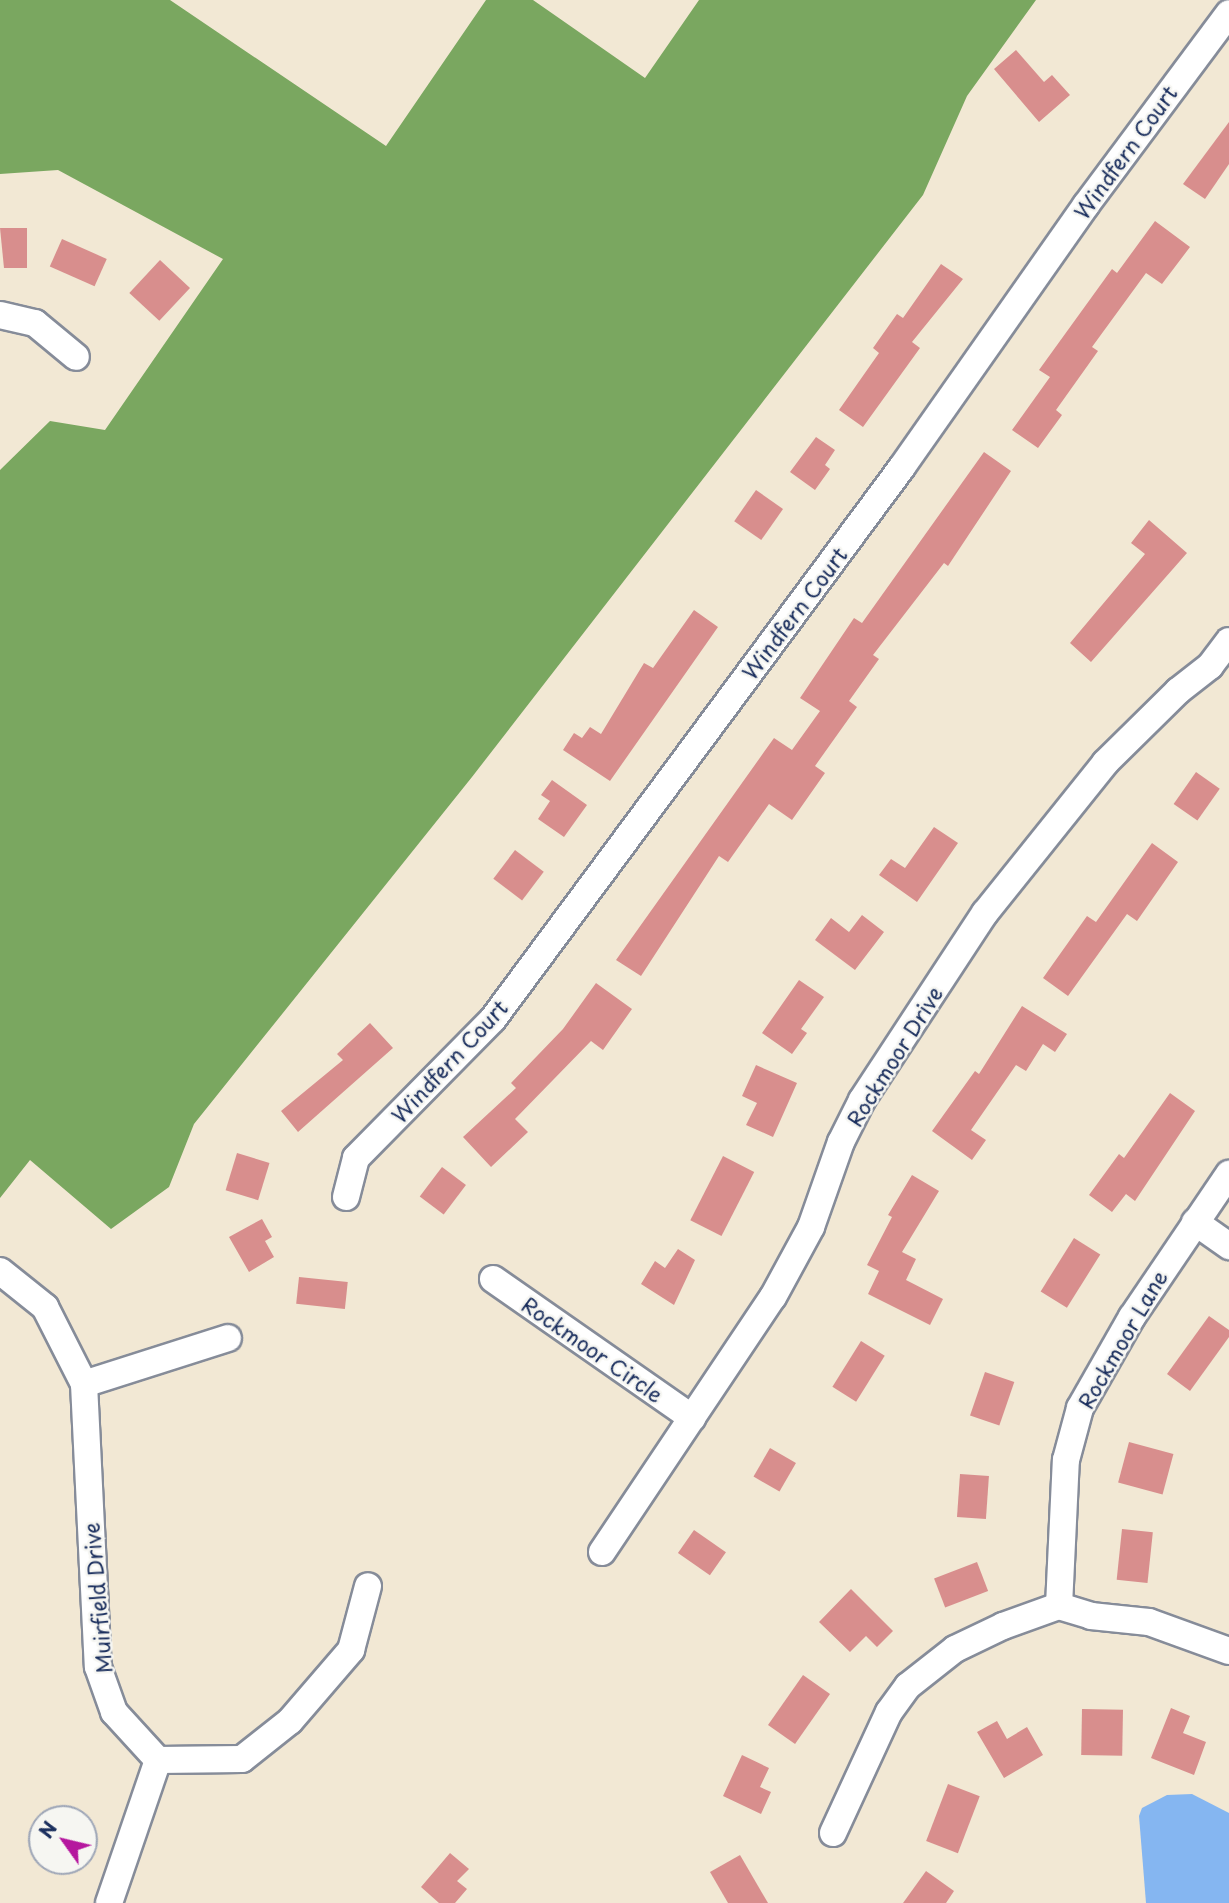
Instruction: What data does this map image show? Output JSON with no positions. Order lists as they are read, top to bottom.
{
  "streets": {
    "street": [
      "Windfern Court",
      "Rockmoor Drive",
      "Rockmoor Lane",
      "Rockmoor Circle",
      "Muirfield Drive"
    ]
  },
  "crossings": [
    ["Rockmoor Drive", "Rockmoor Circle"]
  ],
  "north": "top left"
}
